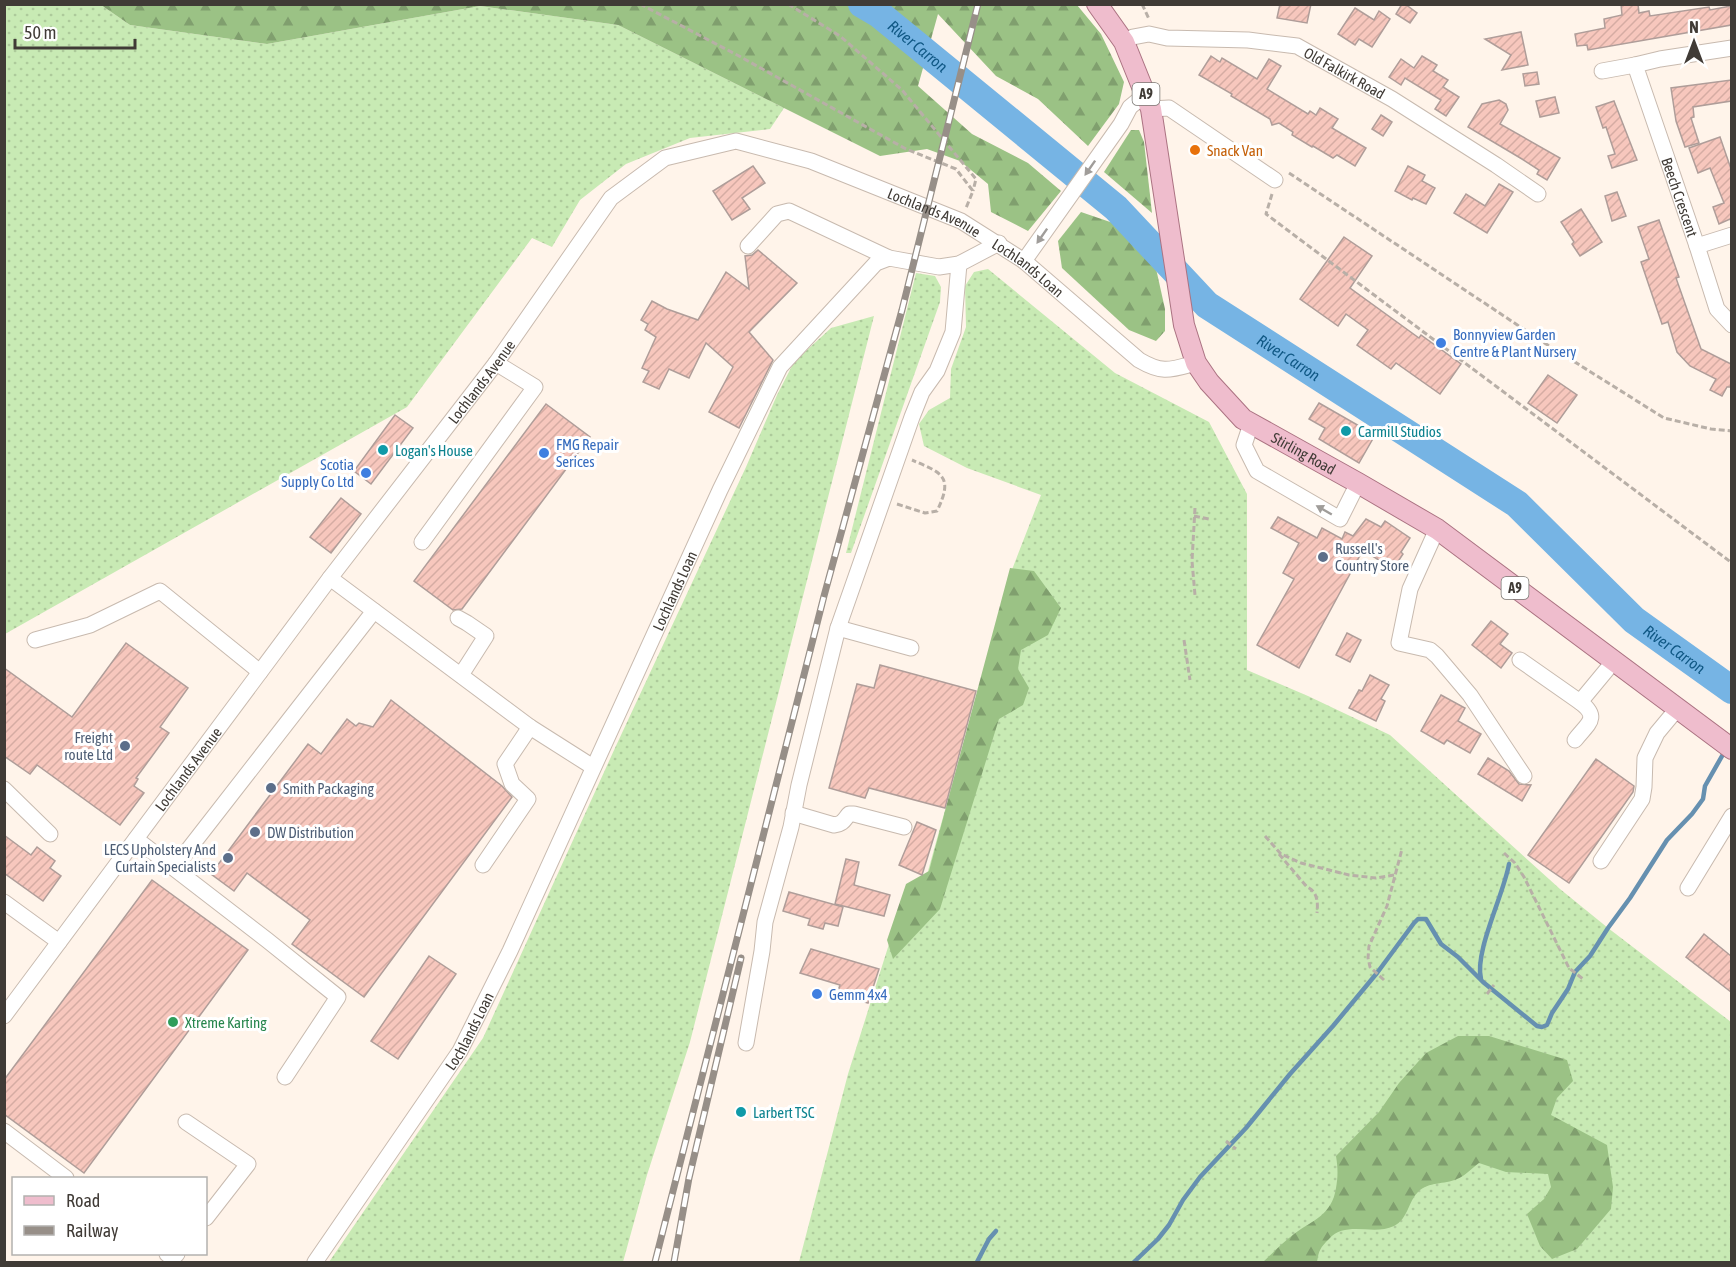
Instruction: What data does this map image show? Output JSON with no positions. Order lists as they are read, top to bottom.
{
  "streets": {
    "main road": ["A9", "Stirling Road"],
    "street": [
      "Old Falkirk Road",
      "Beech Crescent",
      "Lochlands Avenue",
      "Lochlands Loan"
    ]
  },
  "crossings": [
    ["Old Falkirk Road", "Stirling Road"],
    ["Lochlands Avenue", "Lochlands Loan"],
    ["Lochlands Loan", "Stirling Road"]
  ],
  "water": ["River Carron"],
  "places": [
    "Snack Van",
    "Bonnyview Garden Centre & Plant Nursery",
    "Carmill Studios",
    "Logan's House",
    "FMG Repair Serices",
    "Scotia Supply Co Ltd",
    "Russell's Country Store",
    "Freight route Ltd",
    "Smith Packaging",
    "DW Distribution",
    "LECS Upholstery And Curtain Specialists",
    "Gemm 4x4",
    "Xtreme Karting",
    "Larbert TSC"
  ],
  "legend": ["Road", "Railway"],
  "scale_bar": "50 m",
  "north": "top"
}
